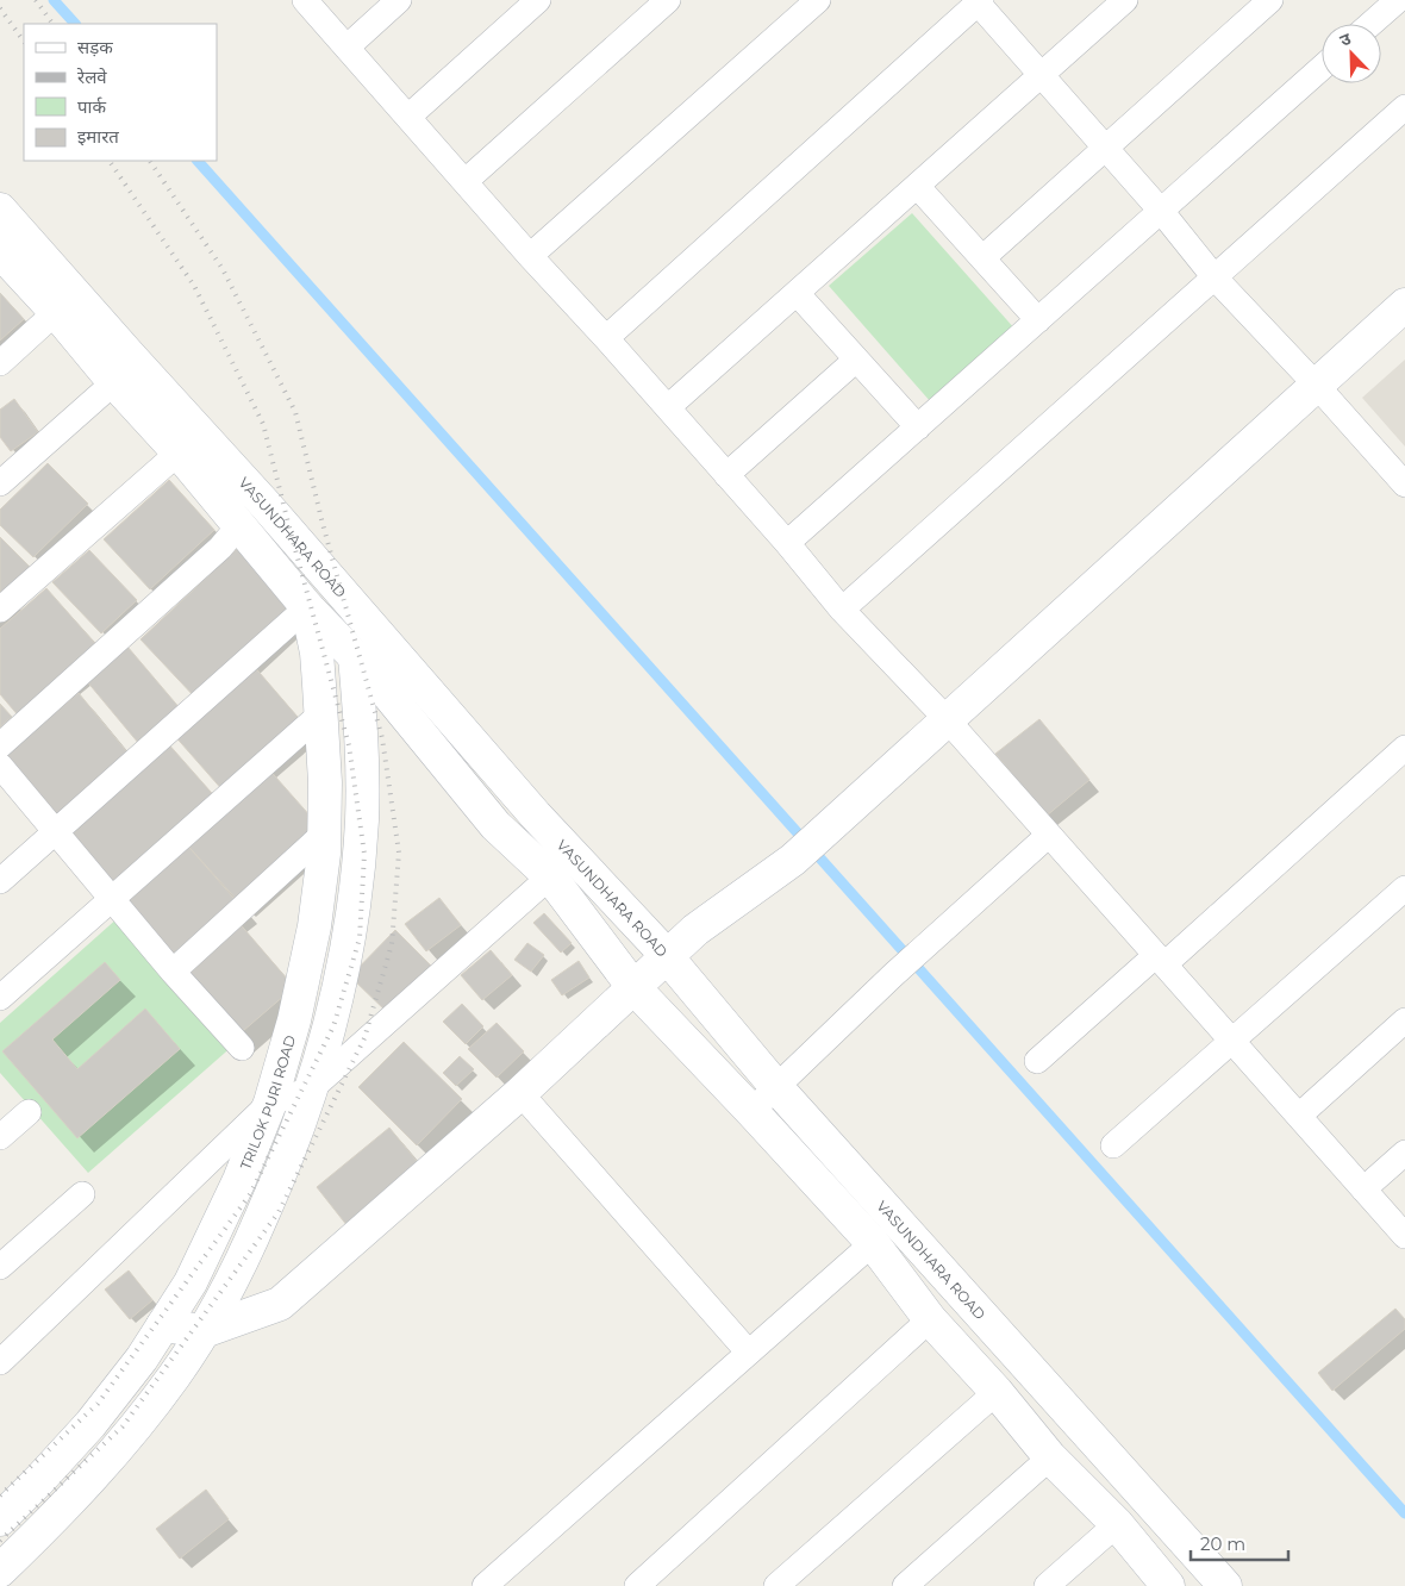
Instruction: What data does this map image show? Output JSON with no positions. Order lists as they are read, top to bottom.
{
  "streets": {
    "street": ["VASUNDHARA ROAD", "TRILOK PURI ROAD"]
  },
  "crossings": [
    ["VASUNDHARA ROAD", "TRILOK PURI ROAD"]
  ],
  "legend": [
    "सड़क",
    "रेलवे",
    "पार्क",
    "इमारत"
  ],
  "scale_bar": "20 m",
  "north": "top left"
}
